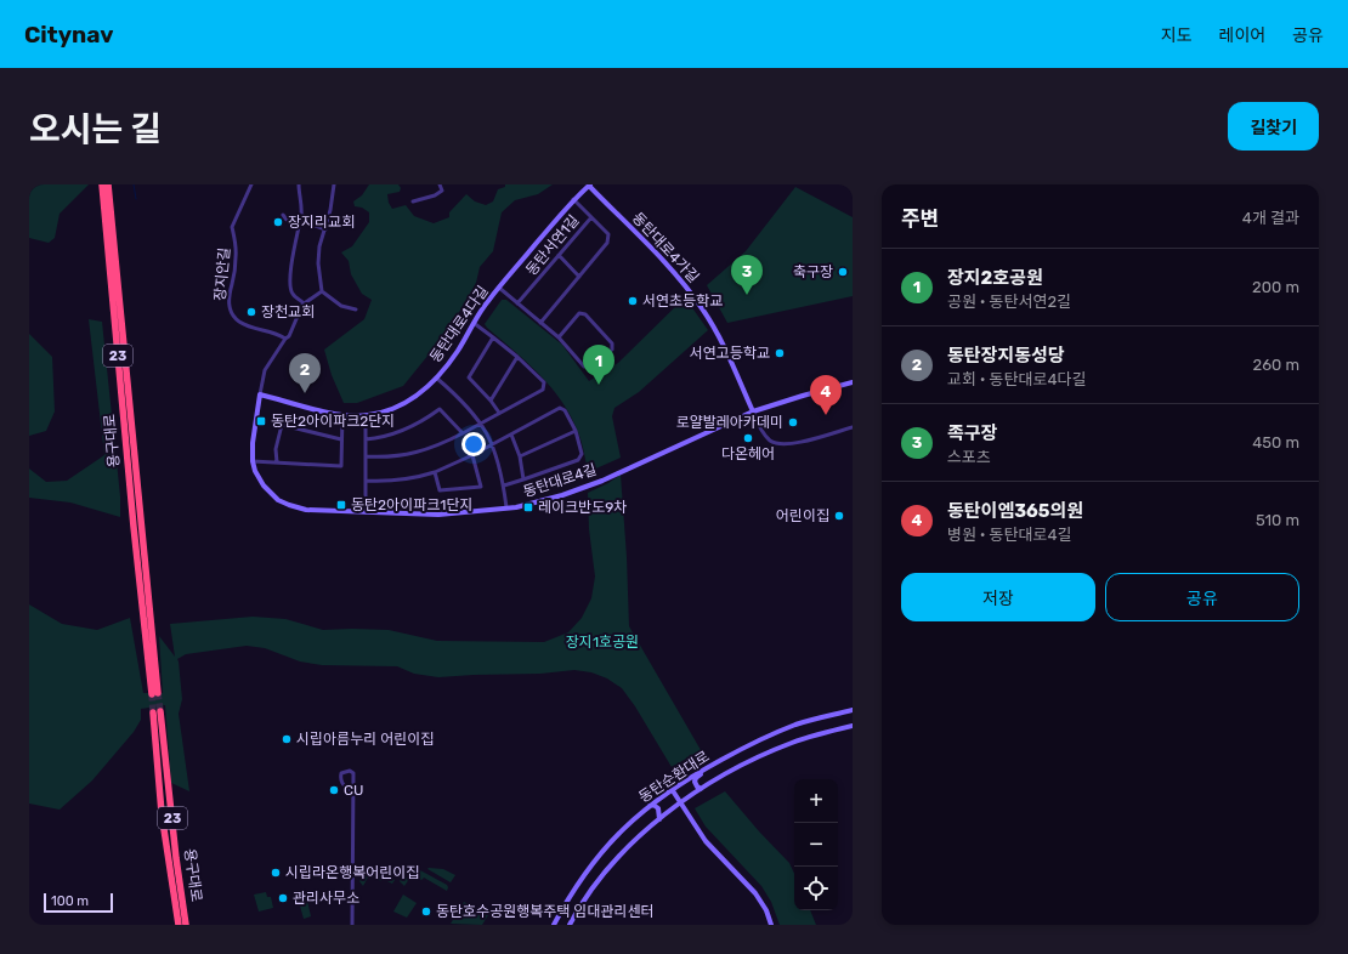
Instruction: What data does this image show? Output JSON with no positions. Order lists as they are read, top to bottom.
{
  "streets": {
    "highway": ["23", "용구대로"],
    "street": [
      "동탄서연1길",
      "동탄대로4가길",
      "장지안길",
      "동탄대로4다길",
      "동탄대로4길",
      "동탄순환대로"
    ]
  },
  "crossings": [
    ["동탄대로4가길", "동탄대로4다길"],
    ["동탄대로4가길", "동탄대로4길"],
    ["동탄대로4다길", "동탄대로4길"]
  ],
  "parks": ["장지1호공원"],
  "places": {
    "other": [
      "장지리교회",
      "축구장",
      "서연초등학교",
      "장천교회",
      "서연고등학교",
      "로얄발레아카데미",
      "다온헤어",
      "어린이집",
      "시립아름누리 어린이집",
      "CU",
      "시립라온행복어린이집",
      "관리사무소",
      "동탄호수공원행복주택 임대관리센터"
    ],
    "transit": ["동탄2아이파크2단지", "동탄2아이파크1단지", "레이크반도9차"]
  },
  "scale_bar": "100 m",
  "page": {
    "header": "Citynav",
    "nav": ["지도", "레이어", "공유"],
    "title": "오시는 길",
    "buttons": [
      "길찾기",
      ["저장", "공유"]
    ],
    "heading": ["주변", "4개 결과"],
    "list": [
      {
        "mark": "1",
        "name": "장지2호공원",
        "note": "공원 · 동탄서연2길",
        "value": "200 m"
      },
      {
        "mark": "2",
        "name": "동탄장지동성당",
        "note": "교회 · 동탄대로4다길",
        "value": "260 m"
      },
      {
        "mark": "3",
        "name": "족구장",
        "note": "스포츠",
        "value": "450 m"
      },
      {
        "mark": "4",
        "name": "동탄이엠365의원",
        "note": "병원 · 동탄대로4길",
        "value": "510 m"
      }
    ],
    "pins": [
      "3",
      "1",
      "2",
      "4"
    ],
    "map_buttons": ["+", "−"],
    "scale": "100 m"
  }
}
